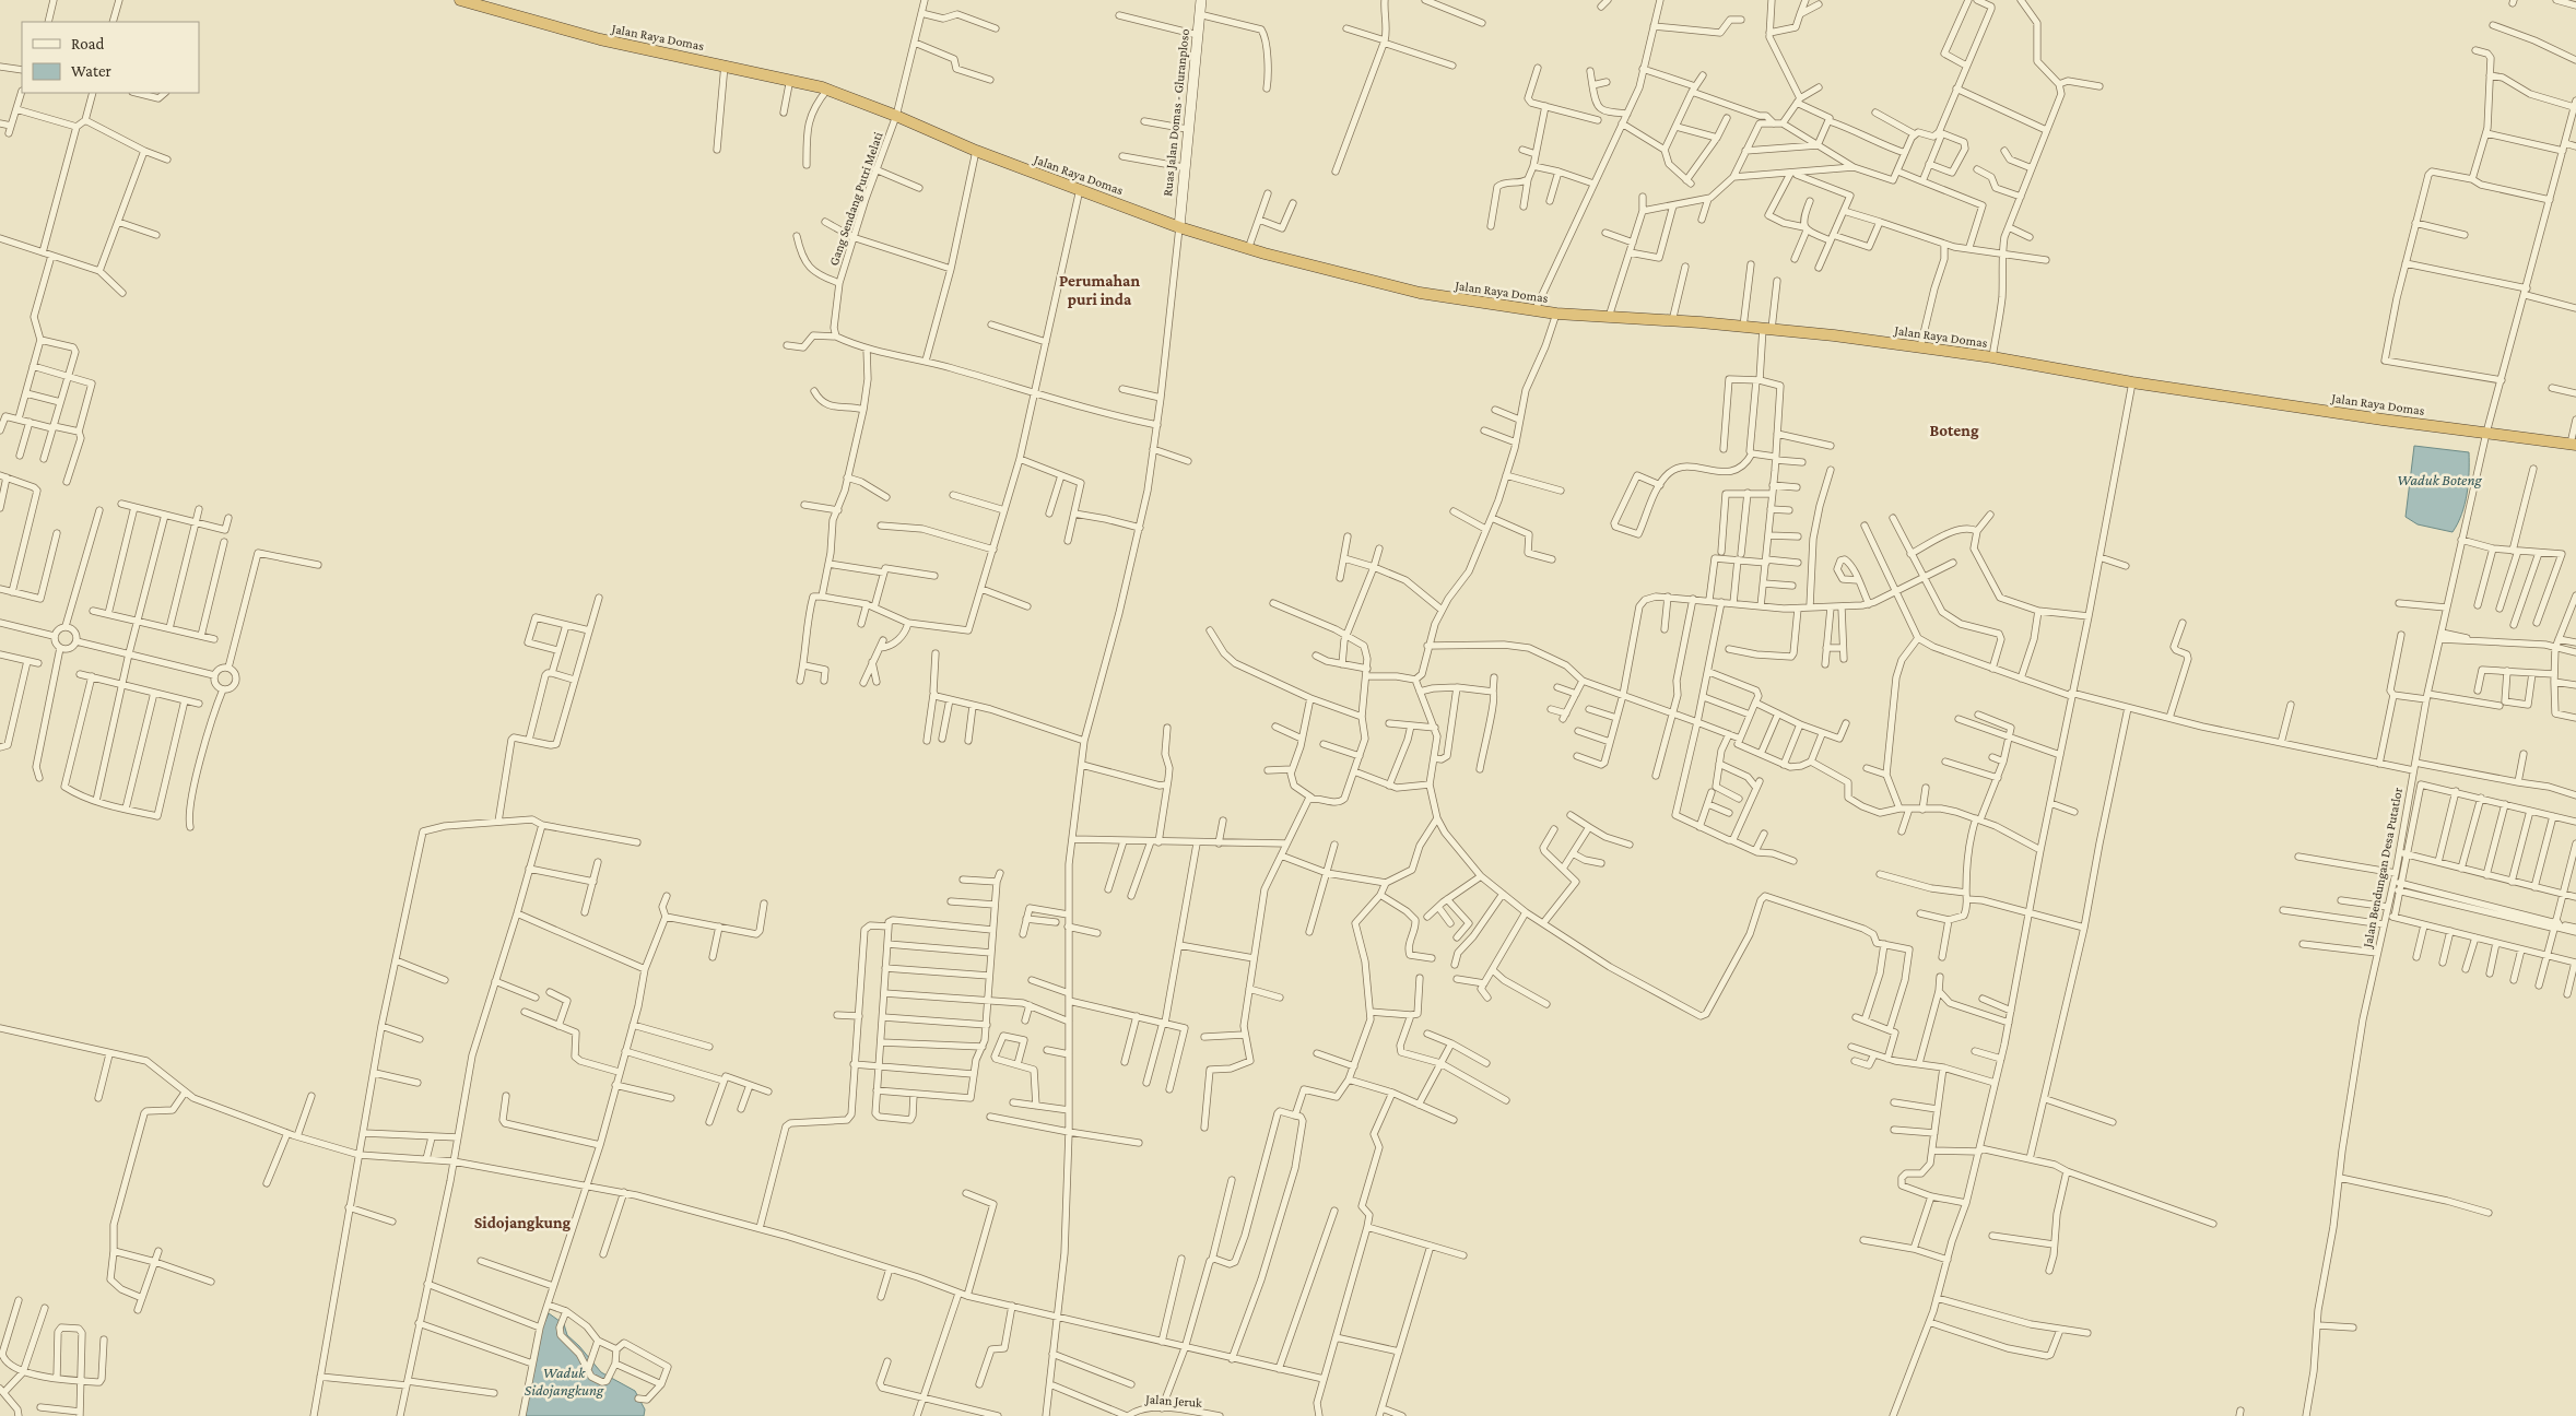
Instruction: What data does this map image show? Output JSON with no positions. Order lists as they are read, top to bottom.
{
  "streets": {
    "highway": ["Jalan Raya Domas"],
    "main road": ["Ruas Jalan Domas - Gluranploso"],
    "street": ["Gang Sendang Putri Melati", "Jalan Bendungan Desa Putatlor", "Jalan Jeruk"]
  },
  "crossings": [
    ["Jalan Raya Domas", "Ruas Jalan Domas - Gluranploso"],
    ["Jalan Raya Domas", "Gang Sendang Putri Melati"],
    ["Jalan Raya Domas", "Jalan Bendungan Desa Putatlor"]
  ],
  "districts": ["Perumahan puri inda", "Boteng", "Sidojangkung"],
  "water": ["Waduk Boteng", "Waduk Sidojangkung"],
  "legend": ["Road", "Water"]
}
